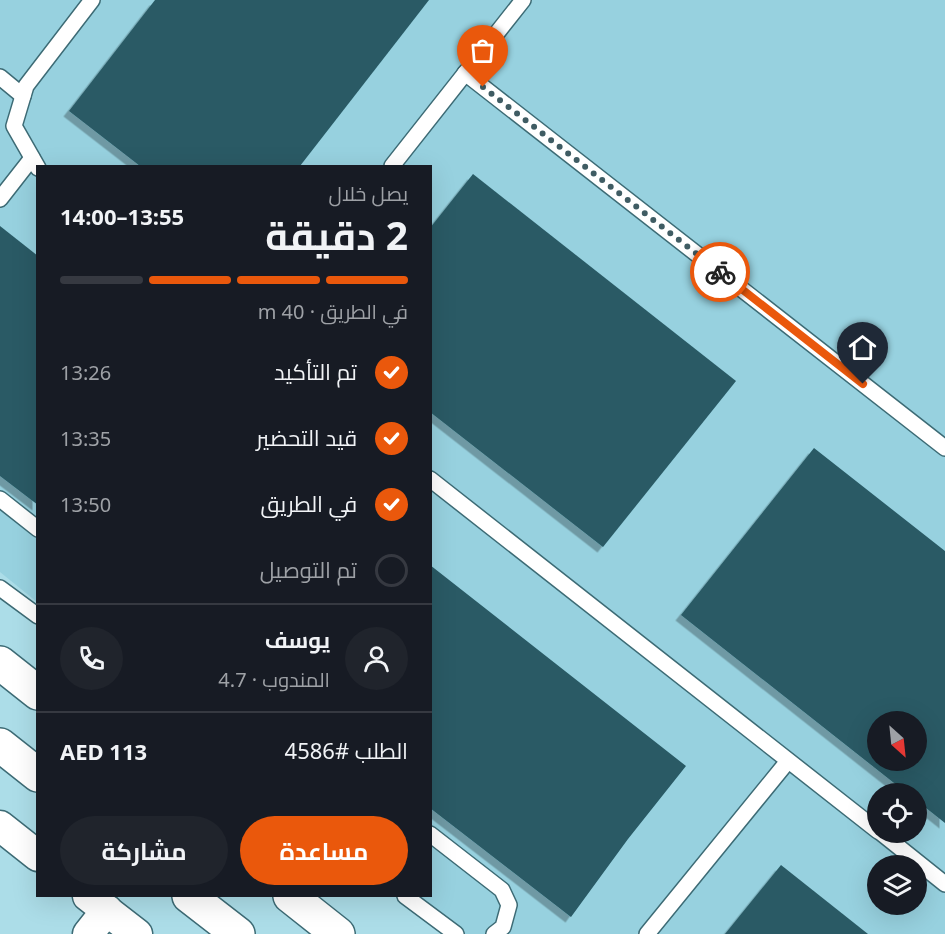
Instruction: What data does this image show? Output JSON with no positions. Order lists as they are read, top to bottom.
{
  "north": "bottom right",
  "page": {
    "heading": ["2 دقيقة", "يصل خلال", "13:55–14:00"],
    "panel": [
      "يوسف",
      "المندوب · 4.7",
      "الطلب #4586",
      "AED 113"
    ],
    "bar": "في الطريق · 40 m",
    "list": [
      ["تم التأكيد", "13:26"],
      ["قيد التحضير", "13:35"],
      ["في الطريق", "13:50"],
      "تم التوصيل"
    ],
    "buttons": ["مساعدة", "مشاركة"]
  }
}
